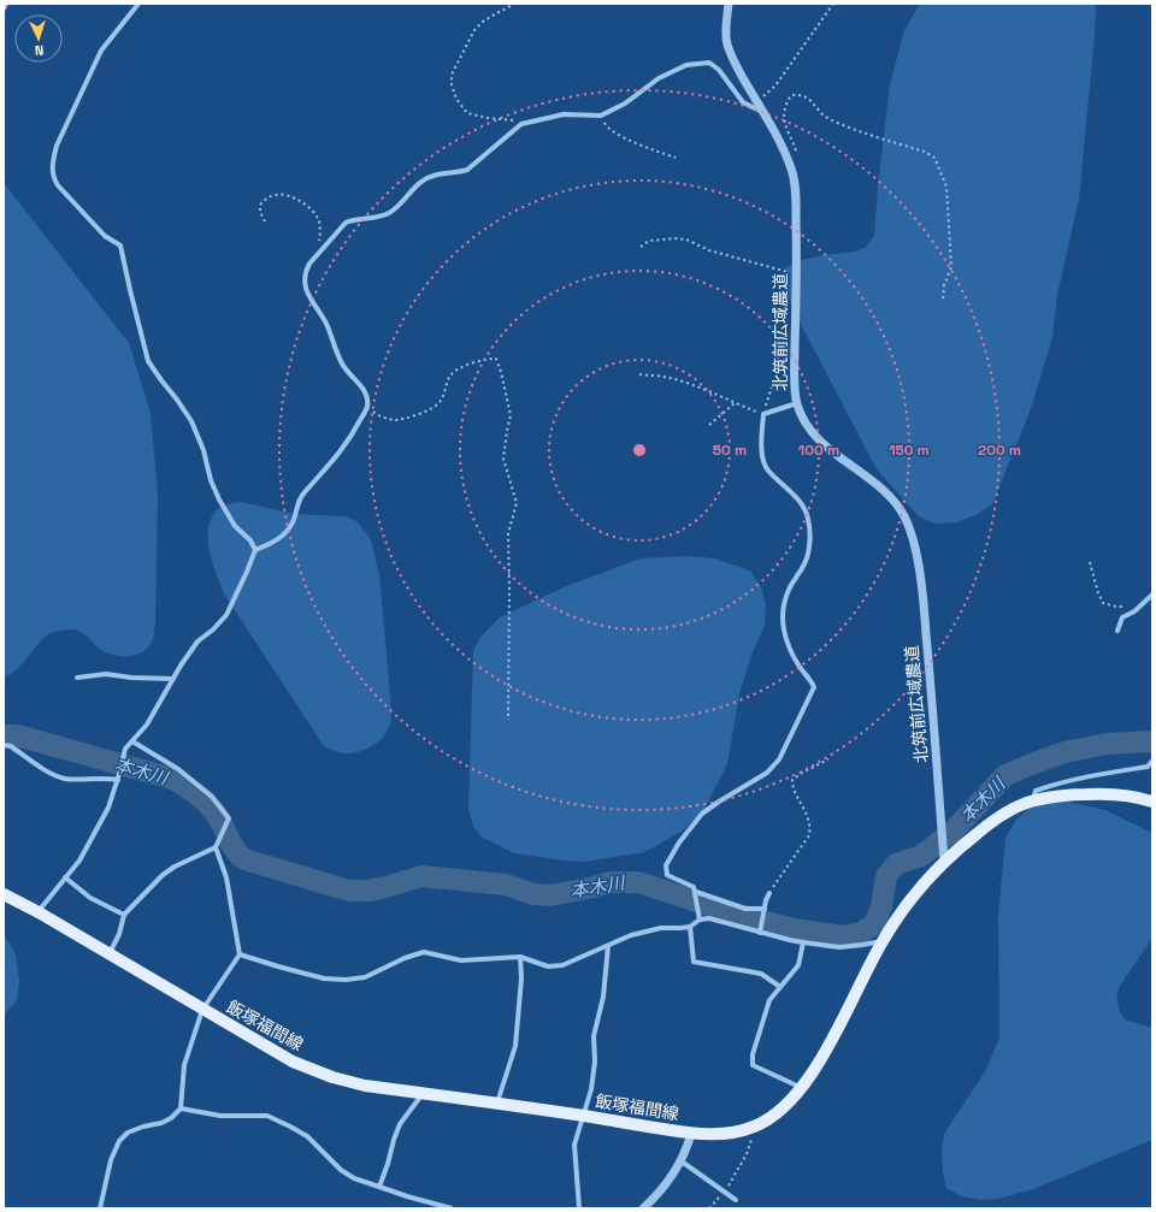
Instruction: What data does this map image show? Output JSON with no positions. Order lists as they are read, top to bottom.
{
  "streets": {
    "main road": ["飯塚福間線"],
    "street": ["北筑前広域農道"]
  },
  "crossings": [
    ["北筑前広域農道", "飯塚福間線"]
  ],
  "water": ["本木川"],
  "north": "bottom",
  "rings": [
    "50 m",
    "100 m",
    "150 m",
    "200 m"
  ]
}
